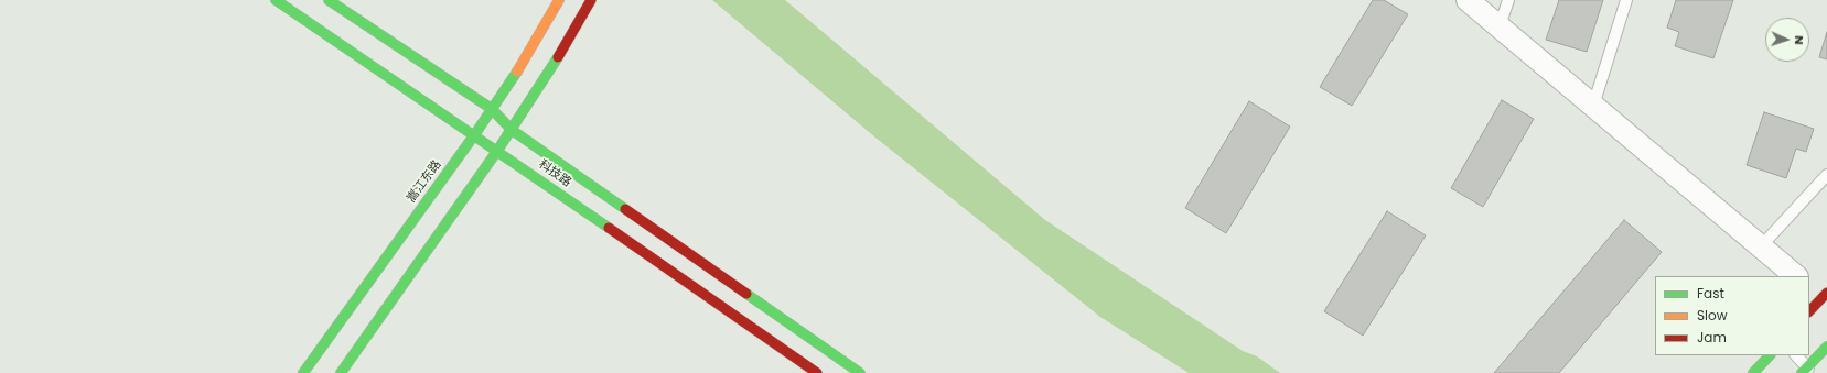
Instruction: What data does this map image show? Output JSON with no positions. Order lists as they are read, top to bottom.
{
  "streets": {
    "main road": ["科技路", "嵩江东路"]
  },
  "crossings": [
    ["科技路", "嵩江东路"]
  ],
  "legend": ["Fast", "Slow", "Jam"],
  "north": "right"
}
